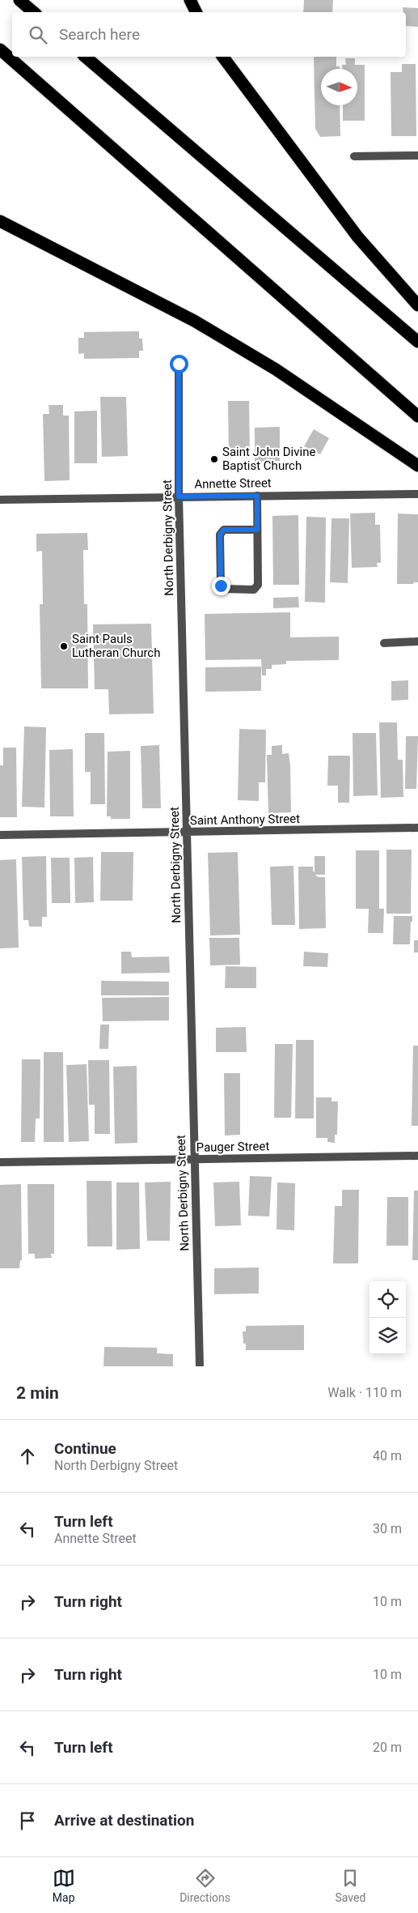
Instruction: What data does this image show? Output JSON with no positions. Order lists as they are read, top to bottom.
{
  "streets": {
    "street": [
      "Annette Street",
      "North Derbigny Street",
      "Saint Anthony Street",
      "Pauger Street"
    ]
  },
  "crossings": [
    ["Annette Street", "North Derbigny Street"],
    ["North Derbigny Street", "Saint Anthony Street"],
    ["North Derbigny Street", "Pauger Street"]
  ],
  "places": ["Saint John Divine Baptist Church", "Saint Pauls Lutheran Church"],
  "north": "right",
  "page": {
    "search": "Search here",
    "heading": ["2 min", "Walk · 110 m"],
    "list": [
      ["Continue", "North Derbigny Street", "40 m"],
      ["Turn left", "Annette Street", "30 m"],
      ["Turn right", "10 m"],
      ["Turn right", "10 m"],
      ["Turn left", "20 m"],
      "Arrive at destination"
    ],
    "nav": ["Map", "Directions", "Saved"]
  }
}
